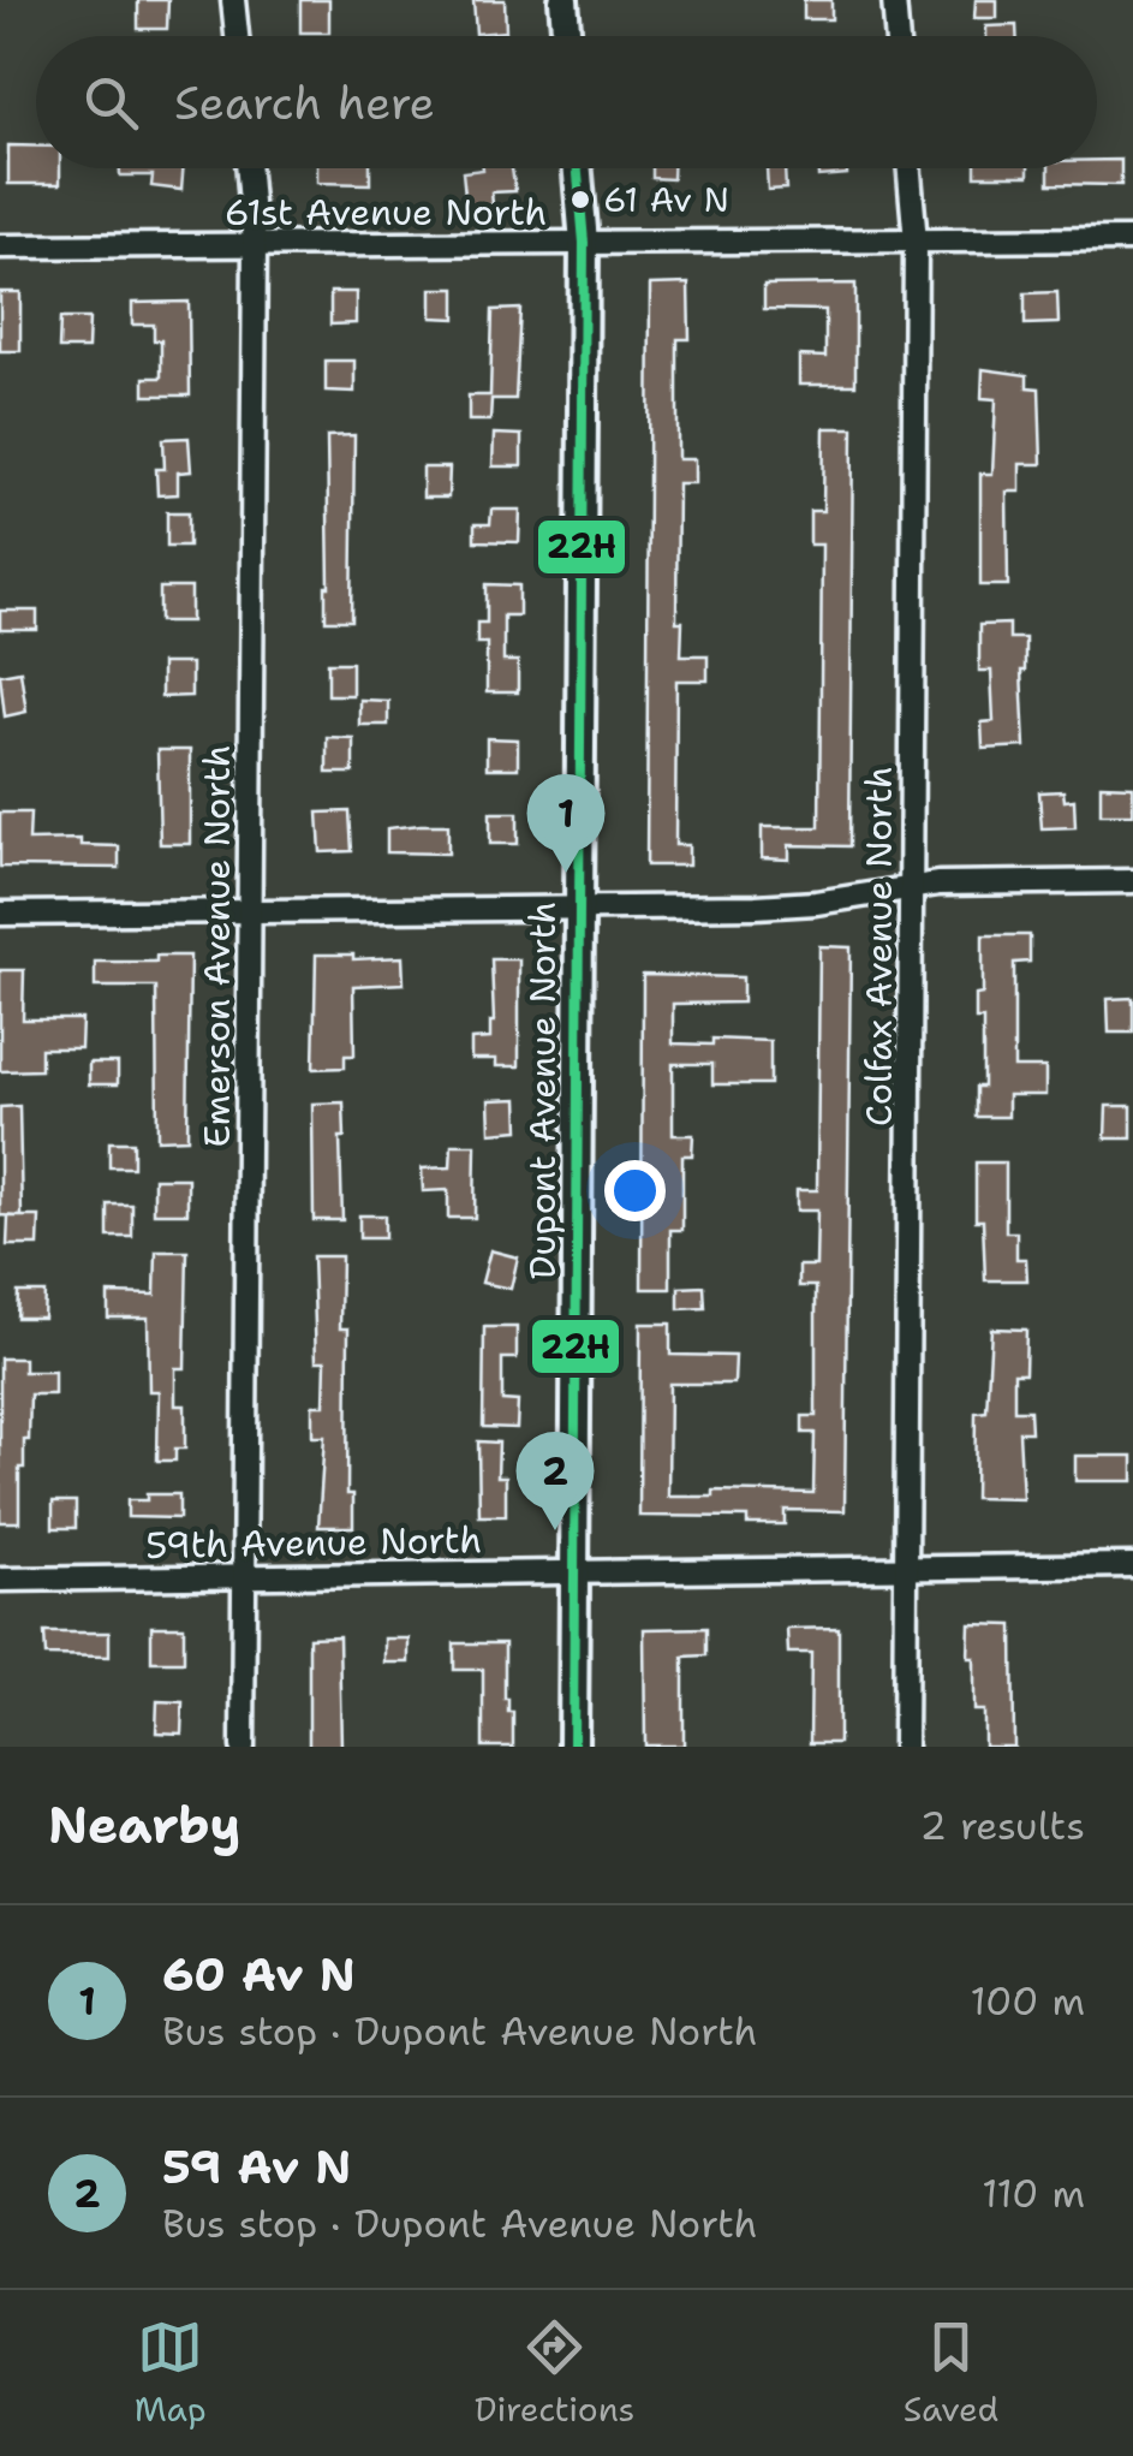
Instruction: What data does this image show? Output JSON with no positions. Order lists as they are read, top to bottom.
{
  "streets": {
    "street": [
      "61st Avenue North",
      "Emerson Avenue North",
      "Colfax Avenue North",
      "Dupont Avenue North",
      "59th Avenue North"
    ]
  },
  "crossings": [
    ["61st Avenue North", "Emerson Avenue North"],
    ["61st Avenue North", "Colfax Avenue North"],
    ["61st Avenue North", "Dupont Avenue North"],
    ["Emerson Avenue North", "59th Avenue North"],
    ["Colfax Avenue North", "59th Avenue North"],
    ["Dupont Avenue North", "59th Avenue North"]
  ],
  "places": ["61 Av N"],
  "lines": ["transit line 22H"],
  "page": {
    "search": "Search here",
    "pins": ["1", "2"],
    "heading": ["Nearby", "2 results"],
    "list": [
      {
        "mark": "1",
        "name": "60 Av N",
        "note": "Bus stop · Dupont Avenue North",
        "value": "100 m"
      },
      {
        "mark": "2",
        "name": "59 Av N",
        "note": "Bus stop · Dupont Avenue North",
        "value": "110 m"
      }
    ],
    "nav": ["Map", "Directions", "Saved"]
  }
}
